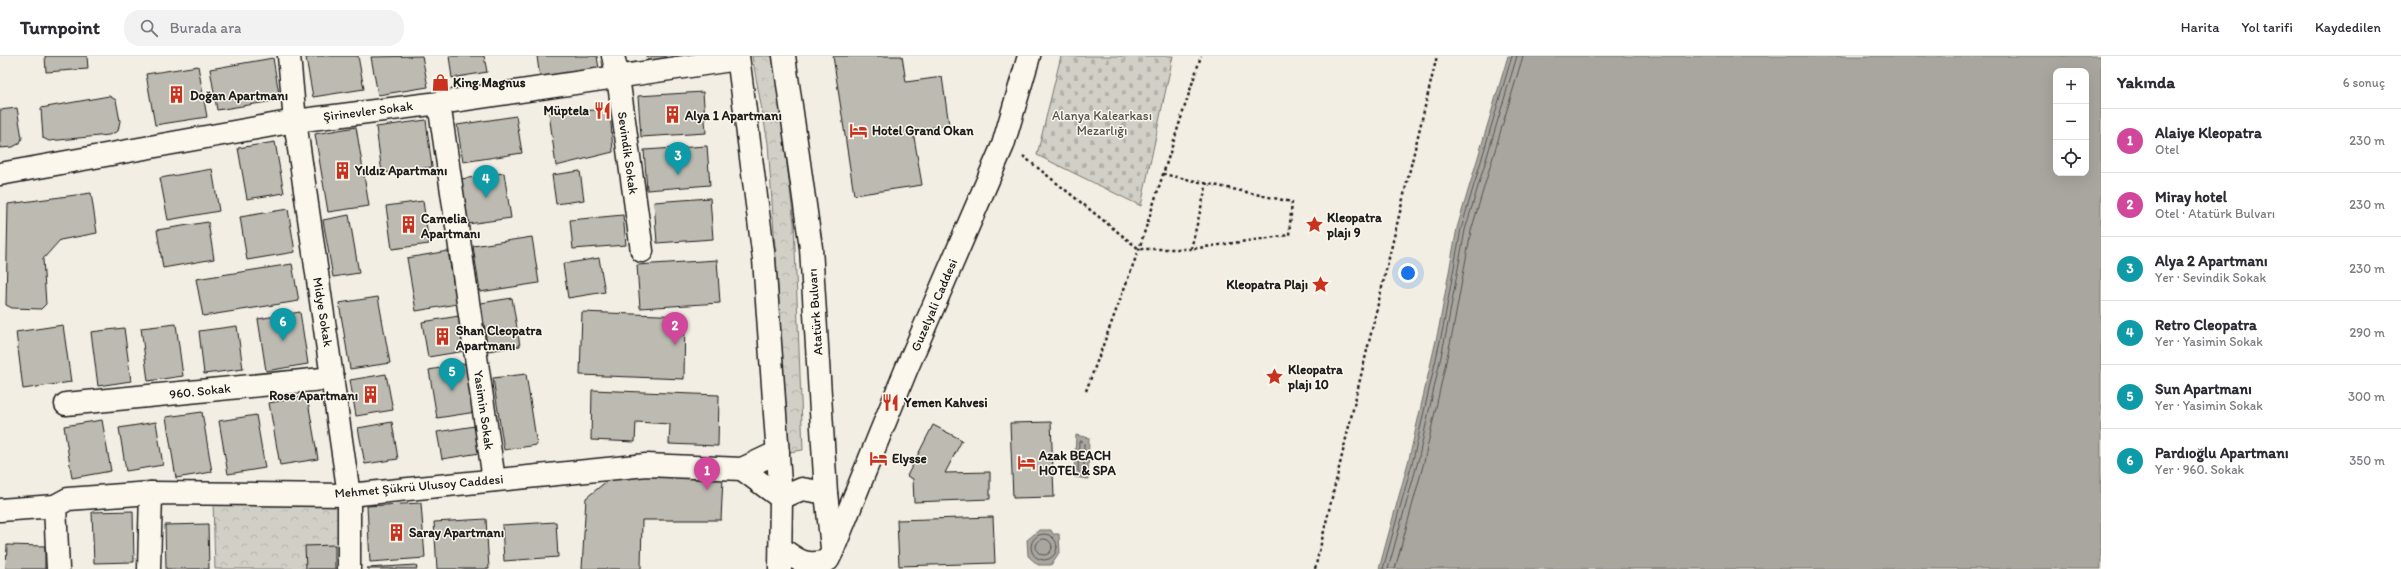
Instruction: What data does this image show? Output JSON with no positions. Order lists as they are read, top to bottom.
{
  "streets": {
    "street": [
      "Şirinevler Sokak",
      "Sevindik Sokak",
      "Guzelyali Caddesi",
      "Midye Sokak",
      "Atatürk Bulvarı",
      "960. Sokak",
      "Yasimin Sokak",
      "Mehmet Şükrü Ulusoy Caddesi"
    ]
  },
  "crossings": [
    ["Şirinevler Sokak", "Sevindik Sokak"],
    ["Şirinevler Sokak", "Midye Sokak"],
    ["Şirinevler Sokak", "Yasimin Sokak"],
    ["Guzelyali Caddesi", "Atatürk Bulvarı"],
    ["Midye Sokak", "960. Sokak"],
    ["Midye Sokak", "Mehmet Şükrü Ulusoy Caddesi"],
    ["Yasimin Sokak", "Mehmet Şükrü Ulusoy Caddesi"]
  ],
  "parks": ["Alanya Kalearkası Mezarlığı"],
  "places": {
    "shop": ["King Magnus"],
    "building": [
      "Doğan Apartmanı",
      "Alya 1 Apartmanı",
      "Yıldız Apartmanı",
      "Camelia Apartmanı",
      "Shan Cleopatra Apartmanı",
      "Rose Apartmanı",
      "Saray Apartmanı"
    ],
    "restaurant": ["Müptela", "Yemen Kahvesi"],
    "hotel": ["Hotel Grand Okan", "Elysse", "Azak BEACH HOTEL & SPA"],
    "place": ["Kleopatra plajı 9", "Kleopatra Plajı", "Kleopatra plajı 10"]
  },
  "page": {
    "header": "Turnpoint",
    "search": "Burada ara",
    "nav": ["Harita", "Yol tarifi", "Kaydedilen"],
    "heading": ["Yakında", "6 sonuç"],
    "map_buttons": ["+", "−"],
    "list": [
      {
        "mark": "1",
        "name": "Alaiye Kleopatra",
        "note": "Otel",
        "value": "230 m"
      },
      {
        "mark": "2",
        "name": "Miray hotel",
        "note": "Otel · Atatürk Bulvarı",
        "value": "230 m"
      },
      {
        "mark": "3",
        "name": "Alya 2 Apartmanı",
        "note": "Yer · Sevindik Sokak",
        "value": "230 m"
      },
      {
        "mark": "4",
        "name": "Retro Cleopatra",
        "note": "Yer · Yasimin Sokak",
        "value": "290 m"
      },
      {
        "mark": "5",
        "name": "Sun Apartmanı",
        "note": "Yer · Yasimin Sokak",
        "value": "300 m"
      },
      {
        "mark": "6",
        "name": "Pardıoğlu Apartmanı",
        "note": "Yer · 960. Sokak",
        "value": "350 m"
      }
    ],
    "pins": [
      "3",
      "4",
      "6",
      "2",
      "5",
      "1"
    ]
  }
}
